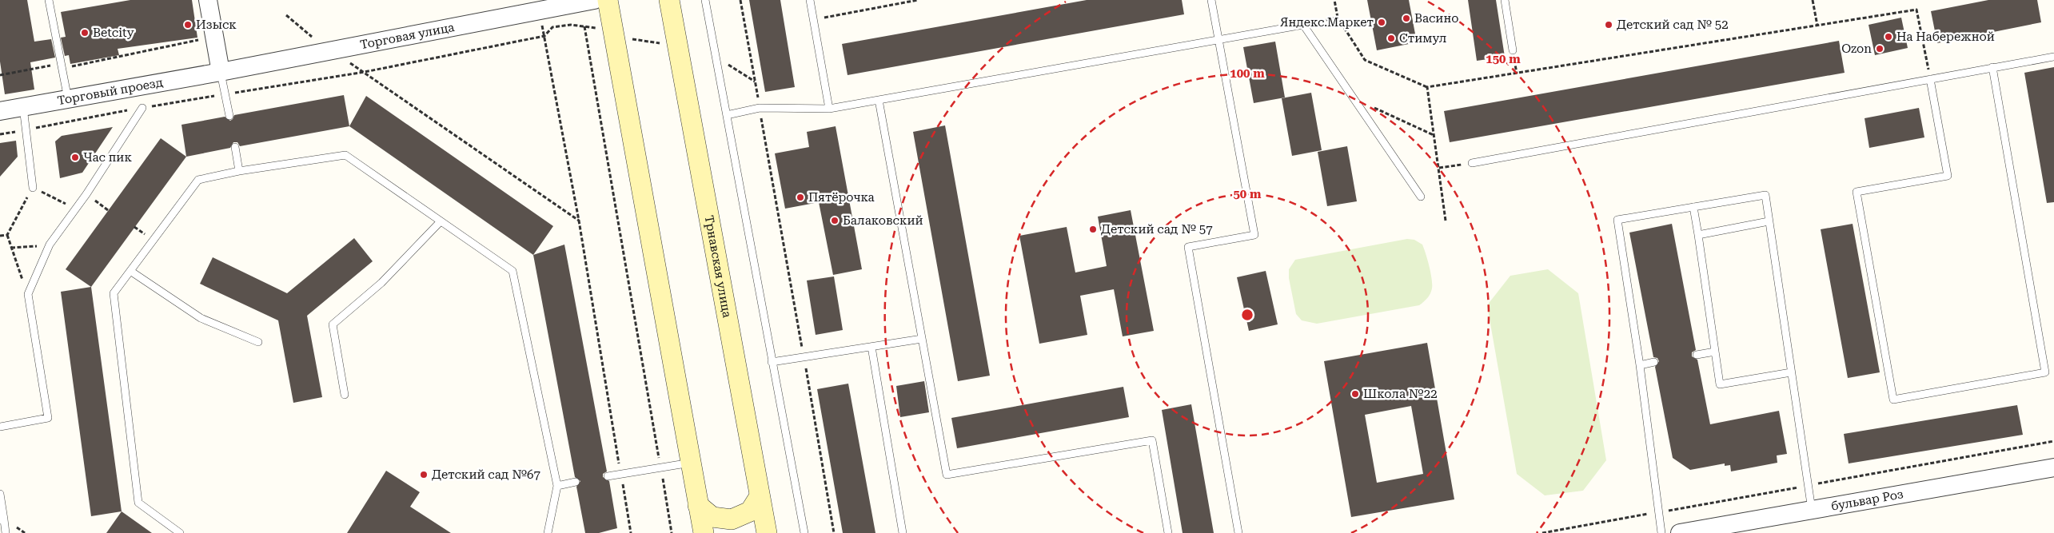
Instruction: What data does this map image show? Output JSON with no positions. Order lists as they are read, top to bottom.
{
  "streets": {
    "main road": ["Трнавская улица"],
    "street": ["Торговая улица", "Торговый проезд", "бульвар Роз"]
  },
  "crossings": [
    ["Торговая улица", "Торговый проезд"]
  ],
  "places": [
    "Васино",
    "Яндекс.Маркет",
    "Изыск",
    "Детский сад № 52",
    "Betcity",
    "На Набережной",
    "Стимул",
    "Ozon",
    "Час пик",
    "Пятёрочка",
    "Балаковский",
    "Детский сад № 57",
    "Школа №22",
    "Детский сад №67"
  ],
  "rings": ["150 m", "100 m", "50 m"]
}
